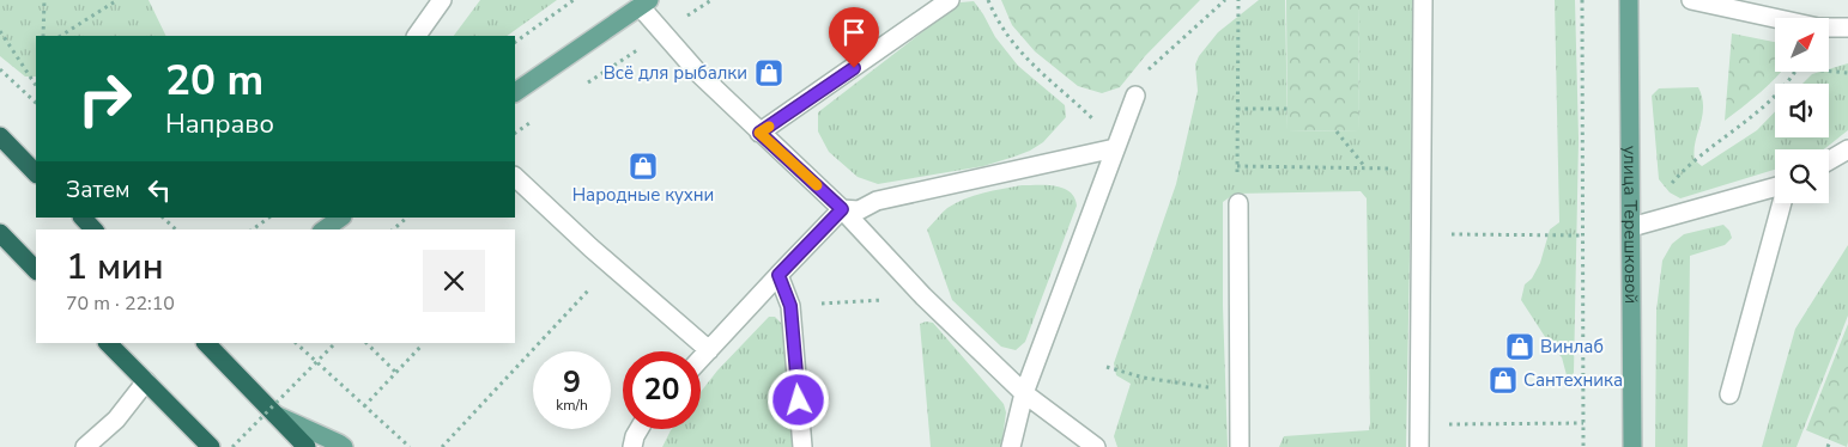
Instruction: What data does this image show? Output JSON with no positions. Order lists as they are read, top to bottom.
{
  "streets": {
    "main road": ["улица Терешковой"]
  },
  "places": {
    "shop": [
      "Всё для рыбалки",
      "Народные кухни",
      "Винлаб",
      "Сантехника"
    ]
  },
  "north": "top right",
  "page": {
    "turn": ["20 m", "Направо"],
    "then": "Затем",
    "heading": ["1 мин", "70 m · 22:10"],
    "speed": "9 km/h",
    "limit": "20"
  }
}
